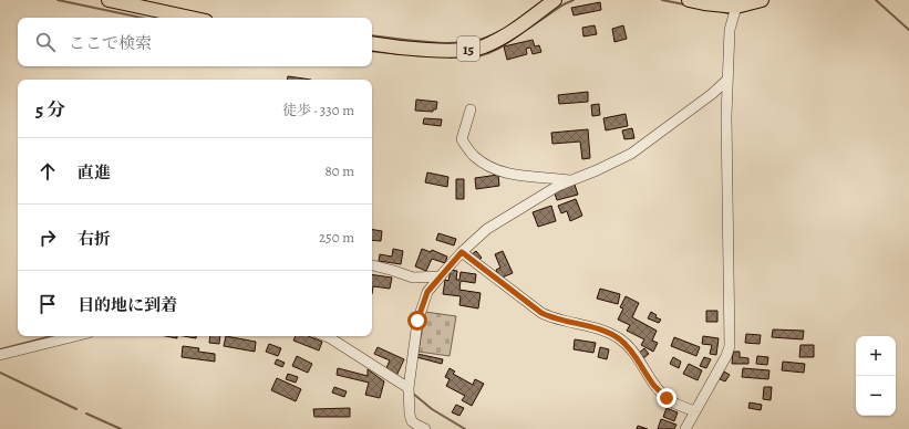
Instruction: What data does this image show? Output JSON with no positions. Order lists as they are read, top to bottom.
{
  "streets": {
    "main road": ["15"]
  },
  "page": {
    "search": "ここで検索",
    "heading": ["5 分", "徒歩 · 330 m"],
    "list": [
      ["直進", "80 m"],
      ["右折", "250 m"],
      "目的地に到着"
    ],
    "map_buttons": ["+", "−"]
  }
}
